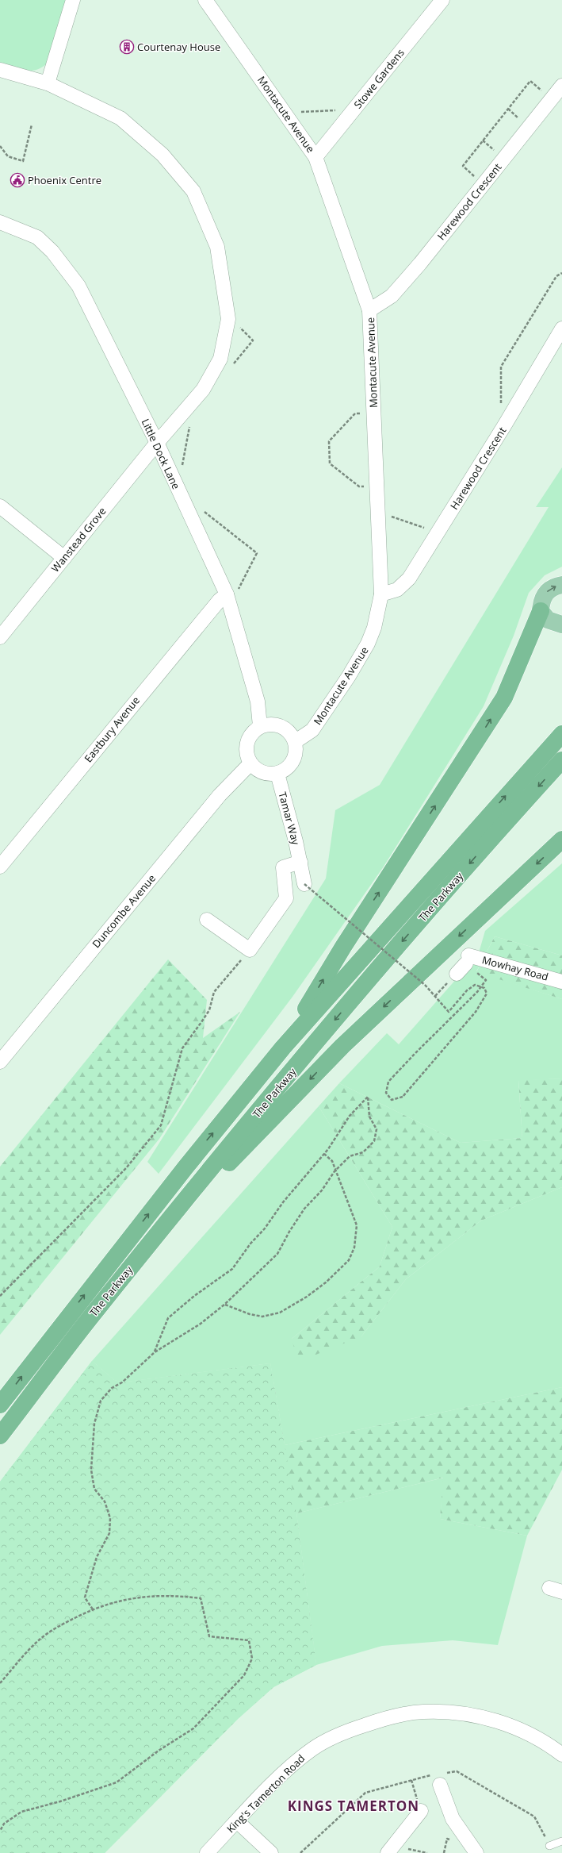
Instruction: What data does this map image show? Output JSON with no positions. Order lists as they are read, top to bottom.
{
  "streets": {
    "highway": ["The Parkway"],
    "street": [
      "Stowe Gardens",
      "Montacute Avenue",
      "Harewood Crescent",
      "Little Dock Lane",
      "Wanstead Grove",
      "Eastbury Avenue",
      "Tamar Way",
      "Duncombe Avenue",
      "Mowhay Road",
      "King's Tamerton Road"
    ]
  },
  "crossings": [
    ["Stowe Gardens", "Montacute Avenue"],
    ["Montacute Avenue", "Harewood Crescent"],
    ["Montacute Avenue", "Little Dock Lane"],
    ["Montacute Avenue", "Tamar Way"],
    ["Montacute Avenue", "Duncombe Avenue"],
    ["Little Dock Lane", "Wanstead Grove"],
    ["Little Dock Lane", "Eastbury Avenue"],
    ["Little Dock Lane", "Tamar Way"],
    ["Little Dock Lane", "Duncombe Avenue"],
    ["Tamar Way", "Duncombe Avenue"]
  ],
  "districts": ["KINGS TAMERTON"],
  "places": {
    "building": ["Courtenay House"],
    "public building": ["Phoenix Centre"]
  }
}
